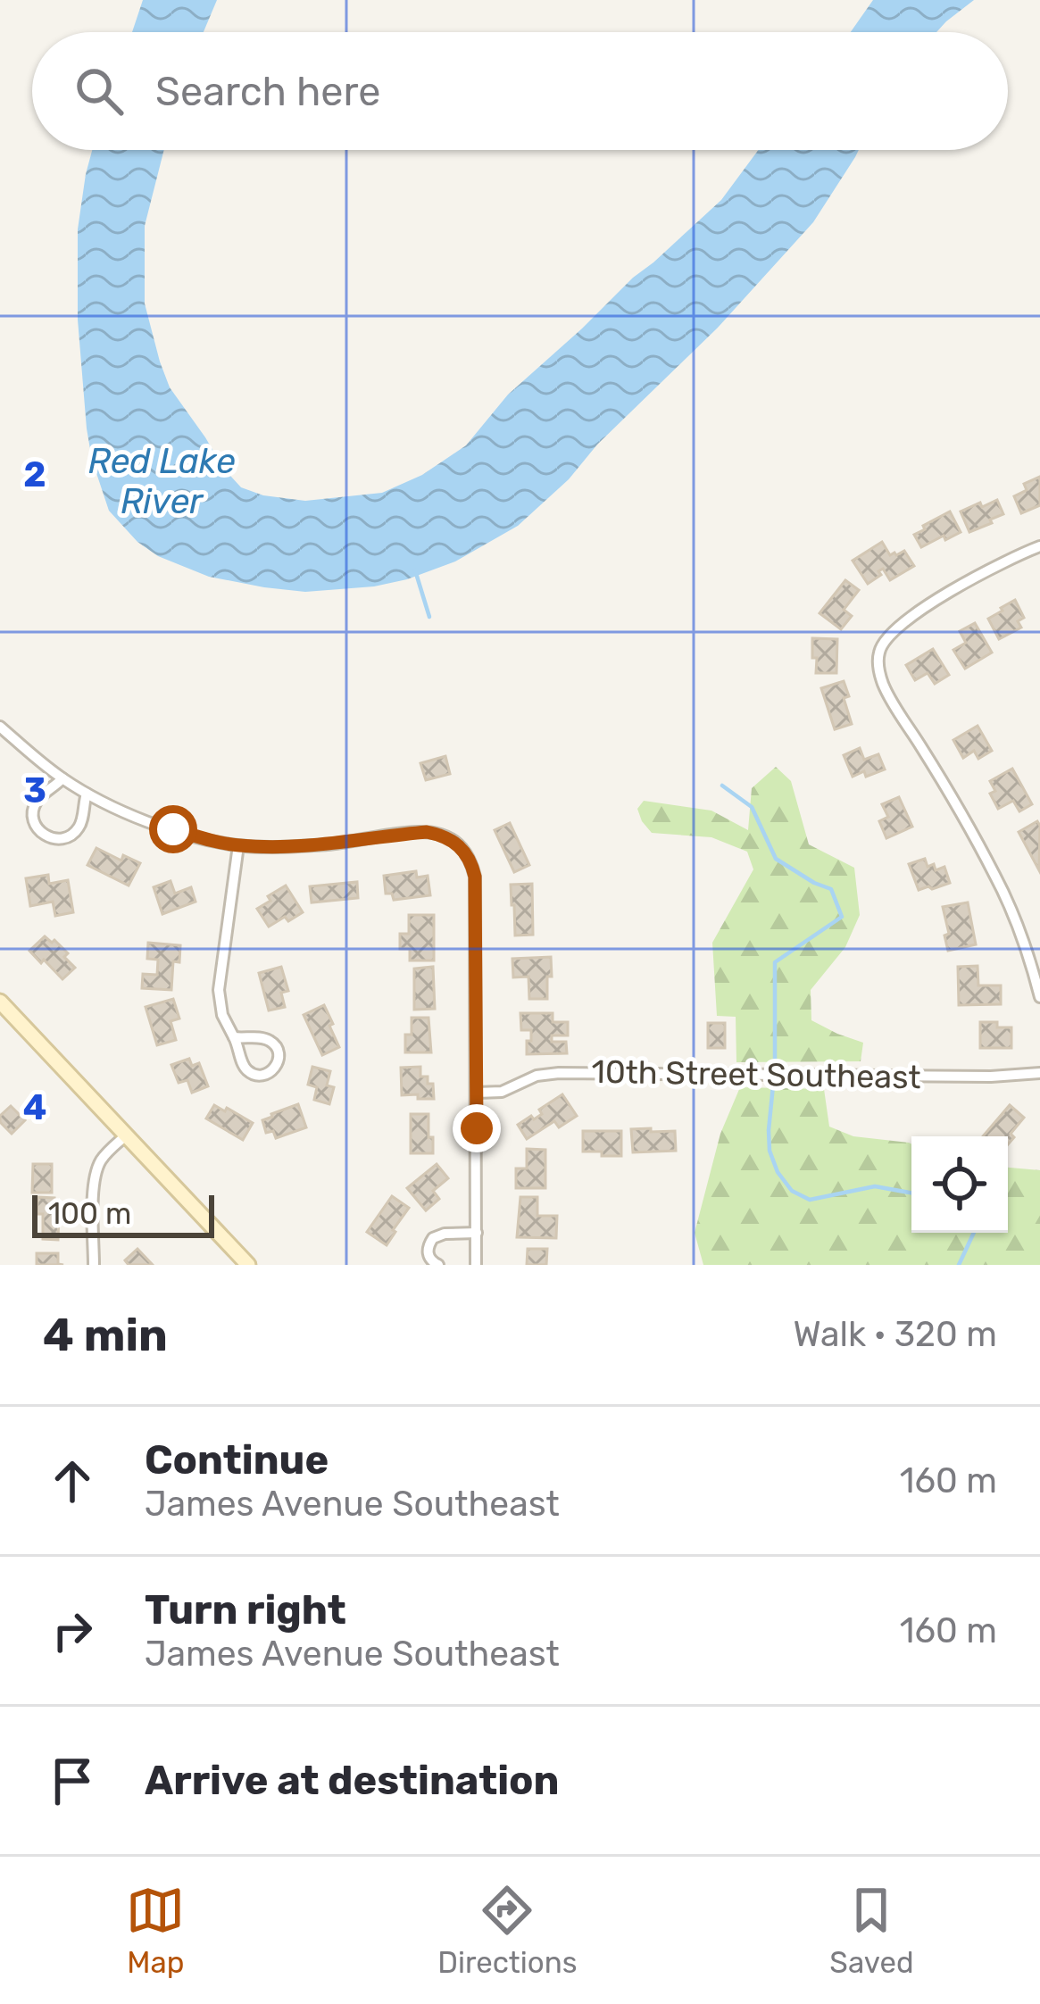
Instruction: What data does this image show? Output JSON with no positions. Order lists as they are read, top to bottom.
{
  "streets": {
    "street": ["10th Street Southeast"]
  },
  "water": ["Red Lake River"],
  "scale_bar": "100 m",
  "page": {
    "search": "Search here",
    "scale": "100 m",
    "heading": ["4 min", "Walk · 320 m"],
    "list": [
      ["Continue", "James Avenue Southeast", "160 m"],
      ["Turn right", "James Avenue Southeast", "160 m"],
      "Arrive at destination"
    ],
    "nav": ["Map", "Directions", "Saved"]
  },
  "grid": {
    "rows": ["2", "3", "4"]
  }
}
